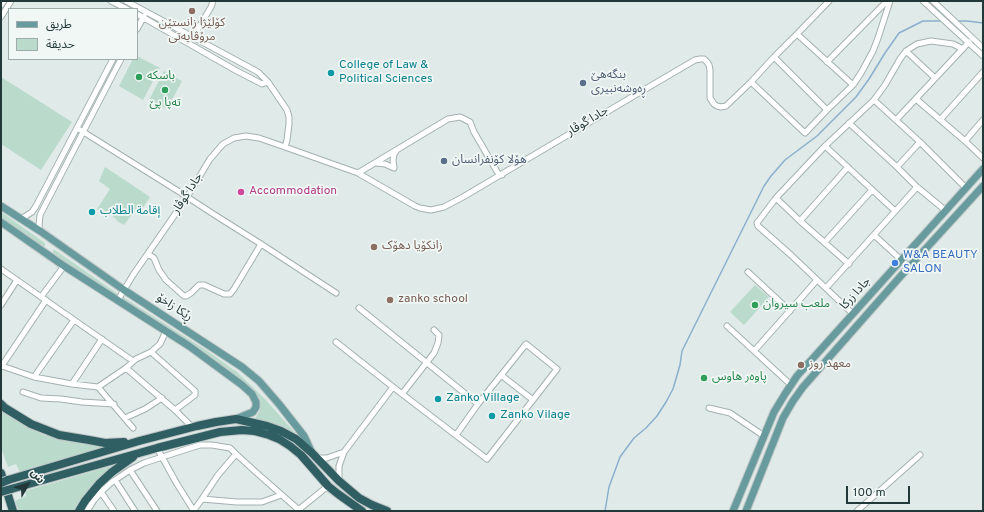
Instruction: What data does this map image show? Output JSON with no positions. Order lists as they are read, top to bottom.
{
  "streets": {
    "highway": ["ڕێکا زاخۆ"],
    "main road": ["جادا زرکا"],
    "street": ["جادا گوڤار"]
  },
  "crossings": [
    ["جادا گوڤار", "ڕێکا زاخۆ"]
  ],
  "places": [
    "كۆلێژا زانستێن مرۆڤایەتی",
    "College of Law & Political Sciences",
    "باسکە",
    "بنگه‌هێ ڕه‌وشه‌نبیرى",
    "تەپا پێ",
    "هۆلا كۆنفرانسان",
    "Accommodation",
    "إقامة الطلاب",
    "زانکۆیا دهۆک",
    "W&A BEAUTY SALON",
    "zanko school",
    "ملعب سيروان",
    "معهد روز",
    "پاوەر هاوس",
    "Zanko Village",
    "Zanko Vilage"
  ],
  "legend": ["طريق", "حديقة"],
  "scale_bar": "100 m",
  "north": "top right"
}
